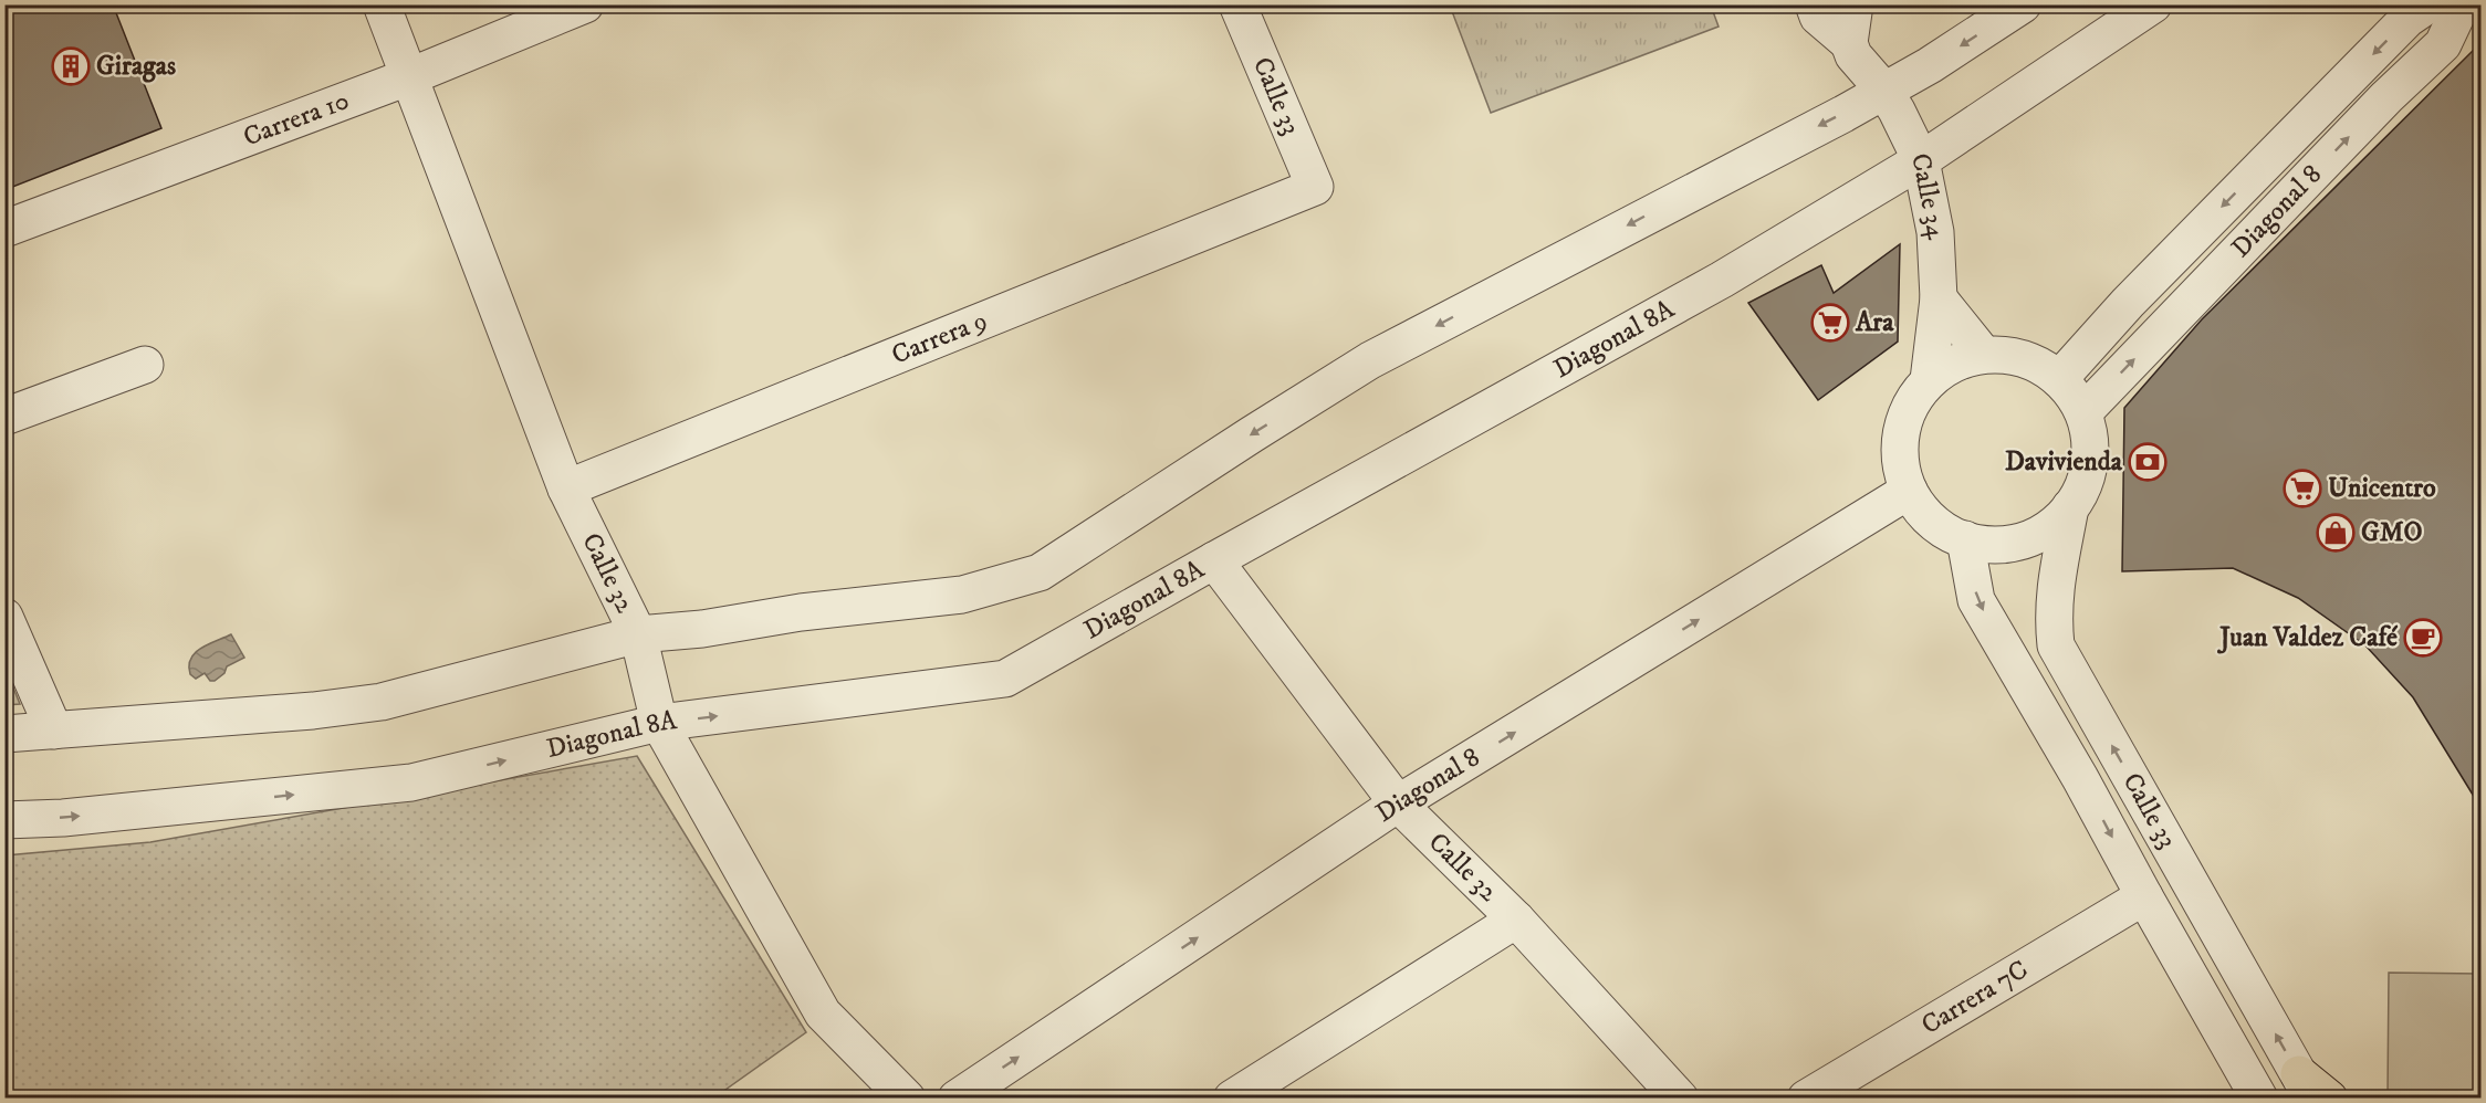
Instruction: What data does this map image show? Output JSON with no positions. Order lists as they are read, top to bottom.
{
  "streets": {
    "street": [
      "Calle 33",
      "Carrera 10",
      "Calle 34",
      "Diagonal 8",
      "Carrera 9",
      "Diagonal 8A",
      "Calle 32",
      "Carrera 7C"
    ]
  },
  "crossings": [
    ["Calle 33", "Calle 34"],
    ["Calle 33", "Diagonal 8"],
    ["Calle 33", "Carrera 9"],
    ["Calle 33", "Carrera 7C"],
    ["Carrera 10", "Calle 32"],
    ["Calle 34", "Diagonal 8"],
    ["Calle 34", "Diagonal 8A"],
    ["Diagonal 8", "Calle 32"],
    ["Carrera 9", "Calle 32"],
    ["Diagonal 8A", "Calle 32"]
  ],
  "places": {
    "building": ["Giragas"],
    "supermarket": ["Ara", "Unicentro"],
    "bank": ["Davivienda"],
    "shop": ["GMO"],
    "cafe": ["Juan Valdez Café"]
  }
}
